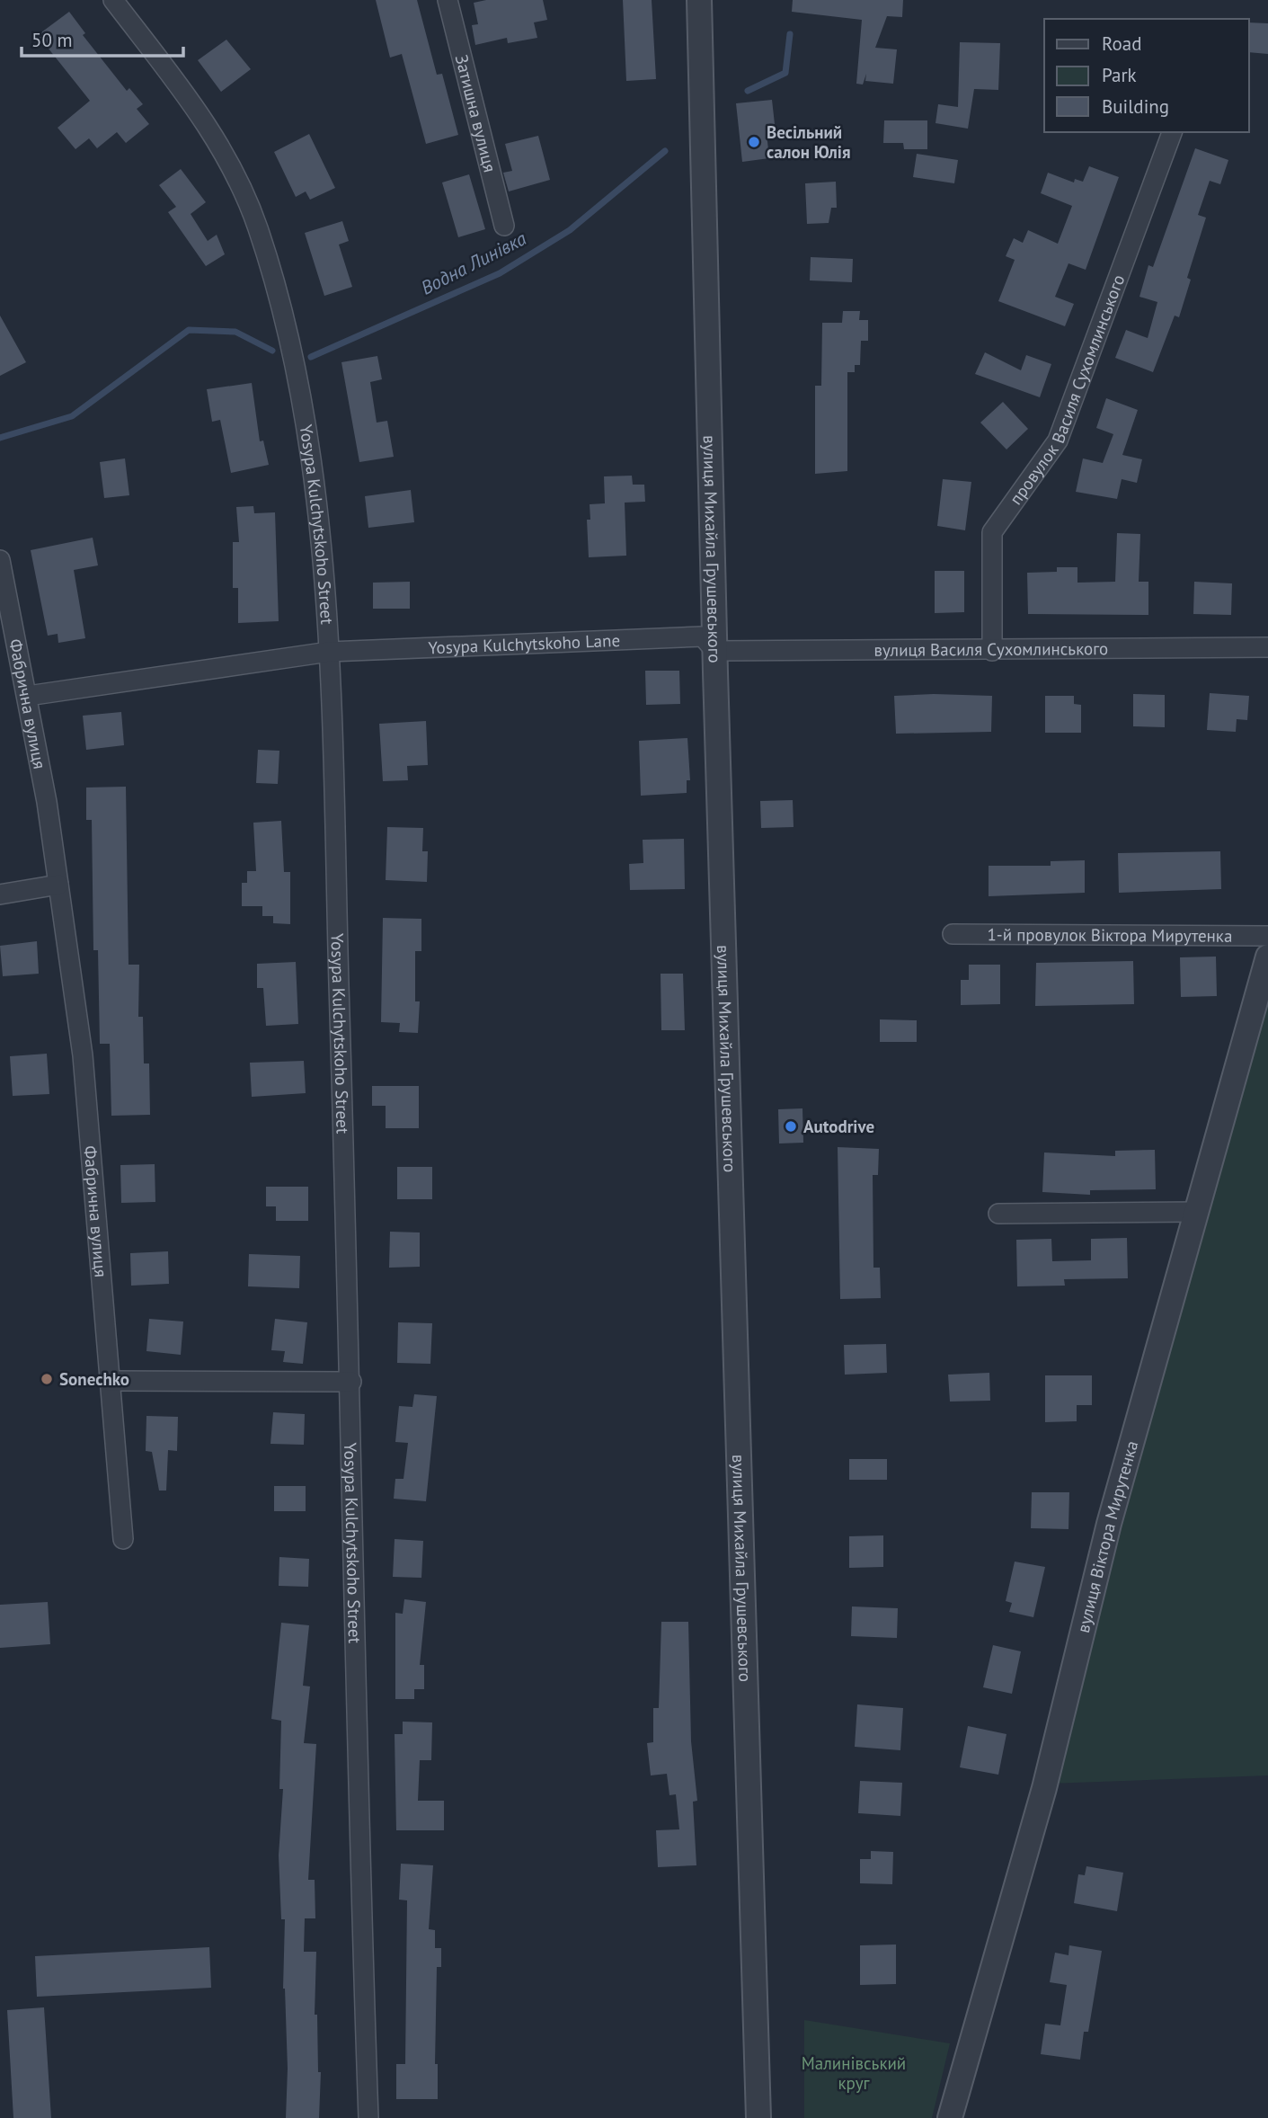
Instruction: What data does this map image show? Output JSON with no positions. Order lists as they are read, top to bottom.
{
  "streets": {
    "street": [
      "Затишна вулиця",
      "провулок Василя Сухомлинського",
      "Yosypa Kulchytskoho Street",
      "вулиця Михайла Грушевського",
      "Yosypa Kulchytskoho Lane",
      "вулиця Василя Сухомлинського",
      "Фабрична вулиця",
      "1-й провулок Віктора Мирутенка",
      "вулиця Віктора Мирутенка"
    ]
  },
  "crossings": [
    ["провулок Василя Сухомлинського", "вулиця Василя Сухомлинського"],
    ["Yosypa Kulchytskoho Street", "Yosypa Kulchytskoho Lane"],
    ["вулиця Михайла Грушевського", "Yosypa Kulchytskoho Lane"],
    ["вулиця Михайла Грушевського", "вулиця Василя Сухомлинського"],
    ["Yosypa Kulchytskoho Lane", "вулиця Василя Сухомлинського"]
  ],
  "water": ["Водна Линівка"],
  "parks": ["Малинівський круг"],
  "places": ["Весільний салон Юлія", "Autodrive", "Sonechko"],
  "legend": ["Road", "Park", "Building"],
  "scale_bar": "50 m"
}
